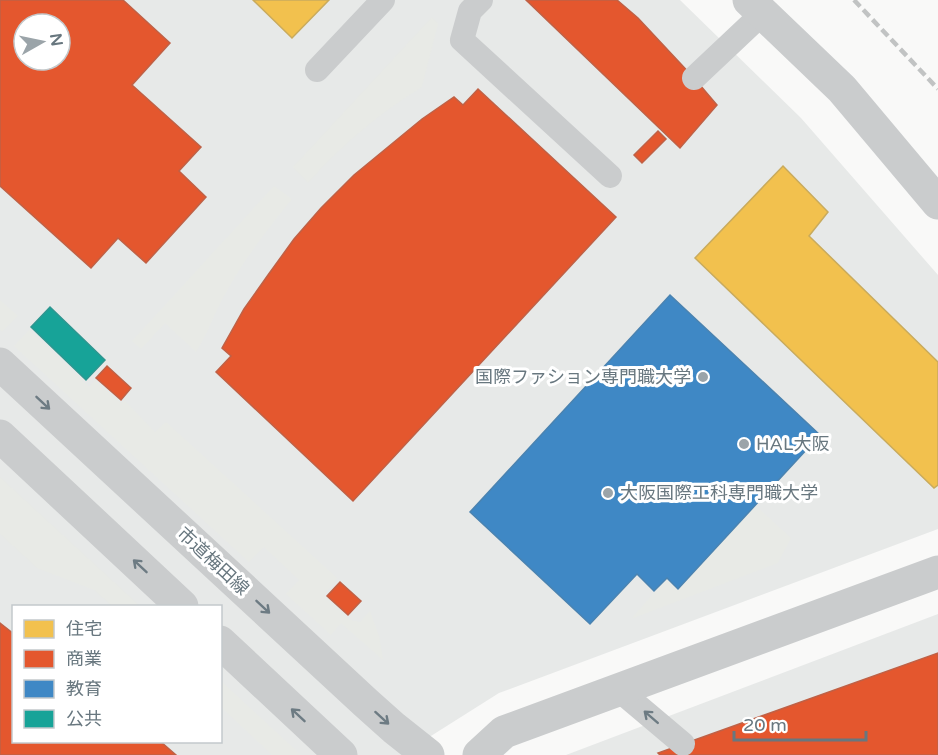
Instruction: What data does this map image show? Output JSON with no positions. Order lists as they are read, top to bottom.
{
  "streets": {
    "street": ["市道梅田線"]
  },
  "places": ["国際ファション専門職大学", "HAL大阪", "大阪国際工科専門職大学"],
  "legend": [
    "住宅",
    "商業",
    "教育",
    "公共"
  ],
  "scale_bar": "20 m",
  "north": "right"
}
